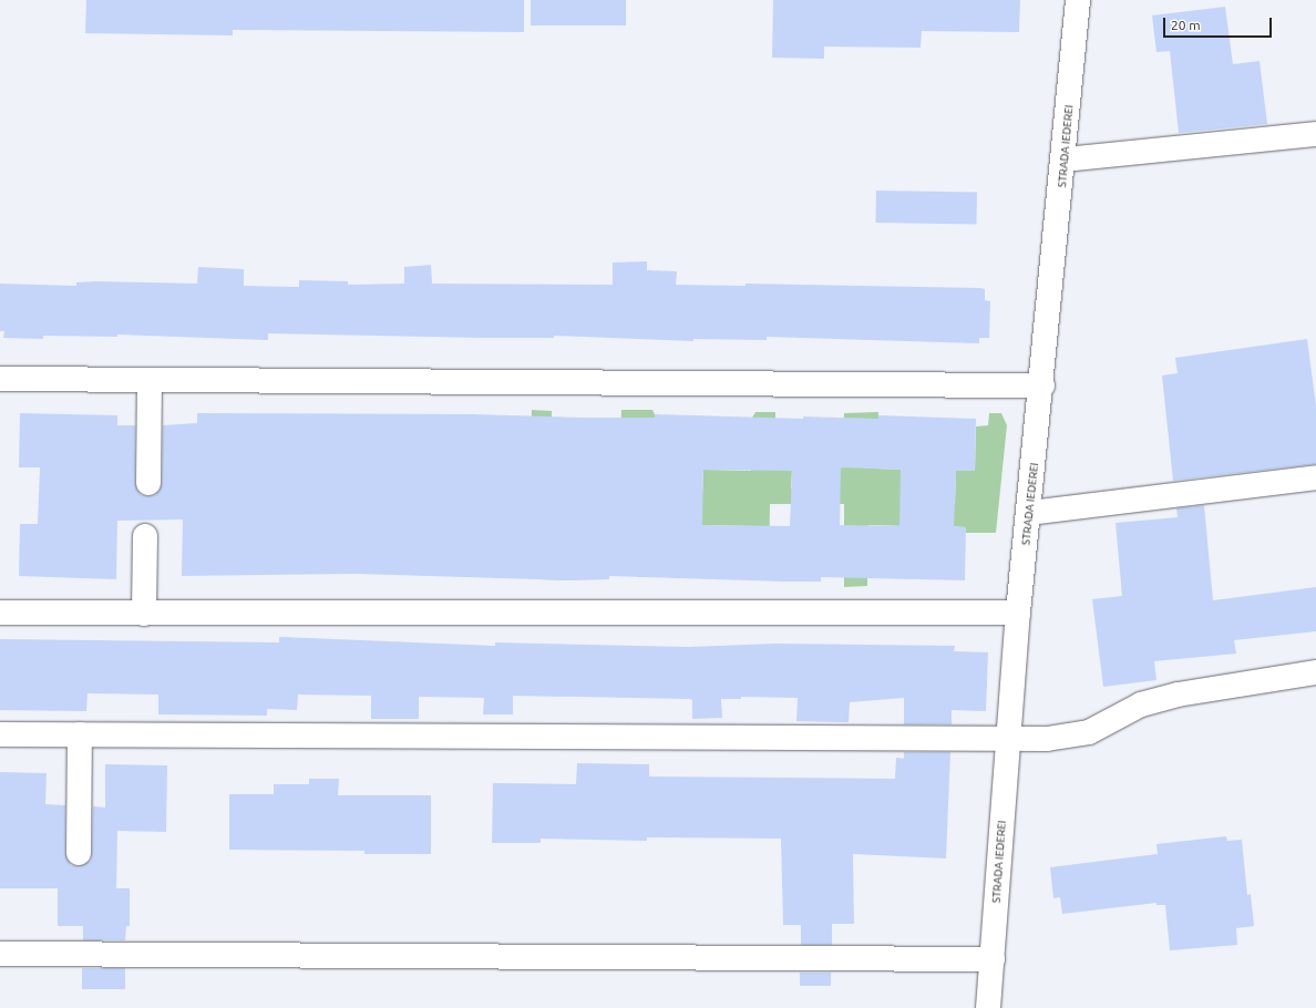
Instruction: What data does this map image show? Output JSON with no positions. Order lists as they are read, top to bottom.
{
  "streets": {
    "street": ["STRADA IEDEREI"]
  },
  "scale_bar": "20 m"
}
